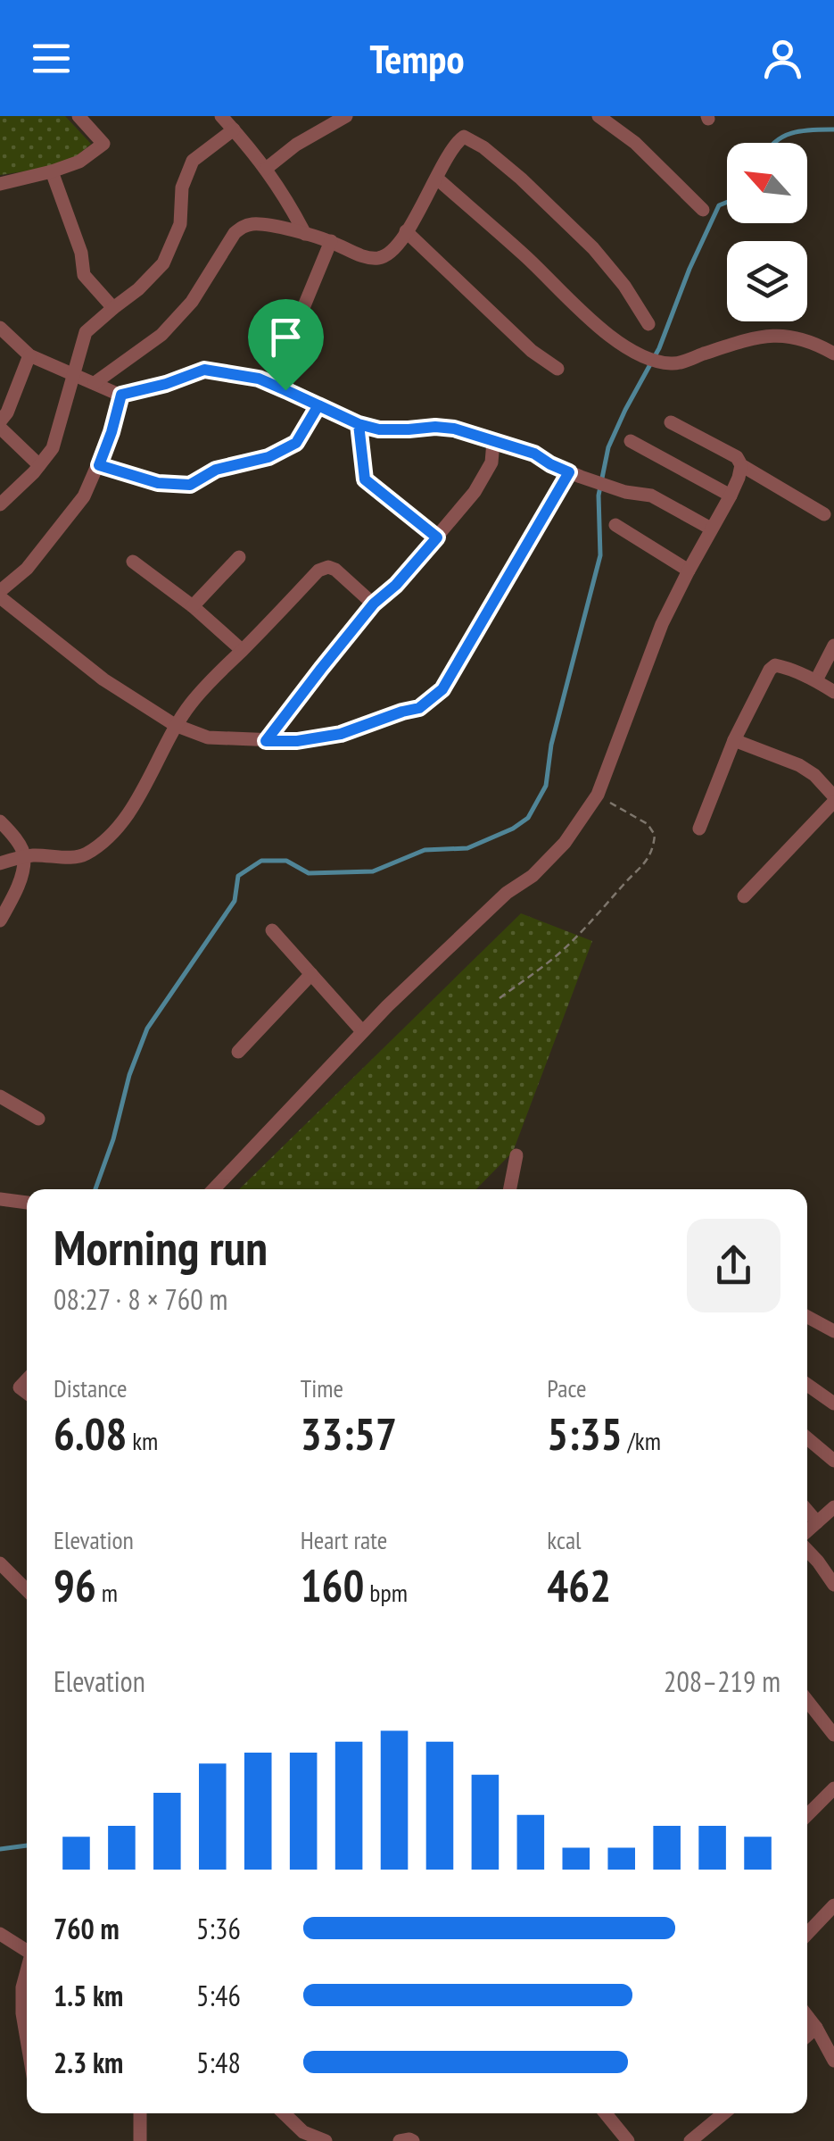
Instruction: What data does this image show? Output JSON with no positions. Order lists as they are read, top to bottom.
{
  "north": "top left",
  "page": {
    "header": "Tempo",
    "heading": ["Morning run", "08:27 · 8 × 760 m"],
    "stats": [
      ["Distance", "6.08 km"],
      ["Time", "33:57"],
      ["Pace", "5:35 /km"],
      ["Elevation", "96 m"],
      ["Heart rate", "160 bpm"],
      ["kcal", "462"]
    ],
    "chart": ["Elevation", "208–219 m"],
    "list": [
      {
        "name": "760 m",
        "note": "5:36"
      },
      {
        "name": "1.5 km",
        "note": "5:46"
      },
      {
        "name": "2.3 km",
        "note": "5:48"
      }
    ]
  }
}
